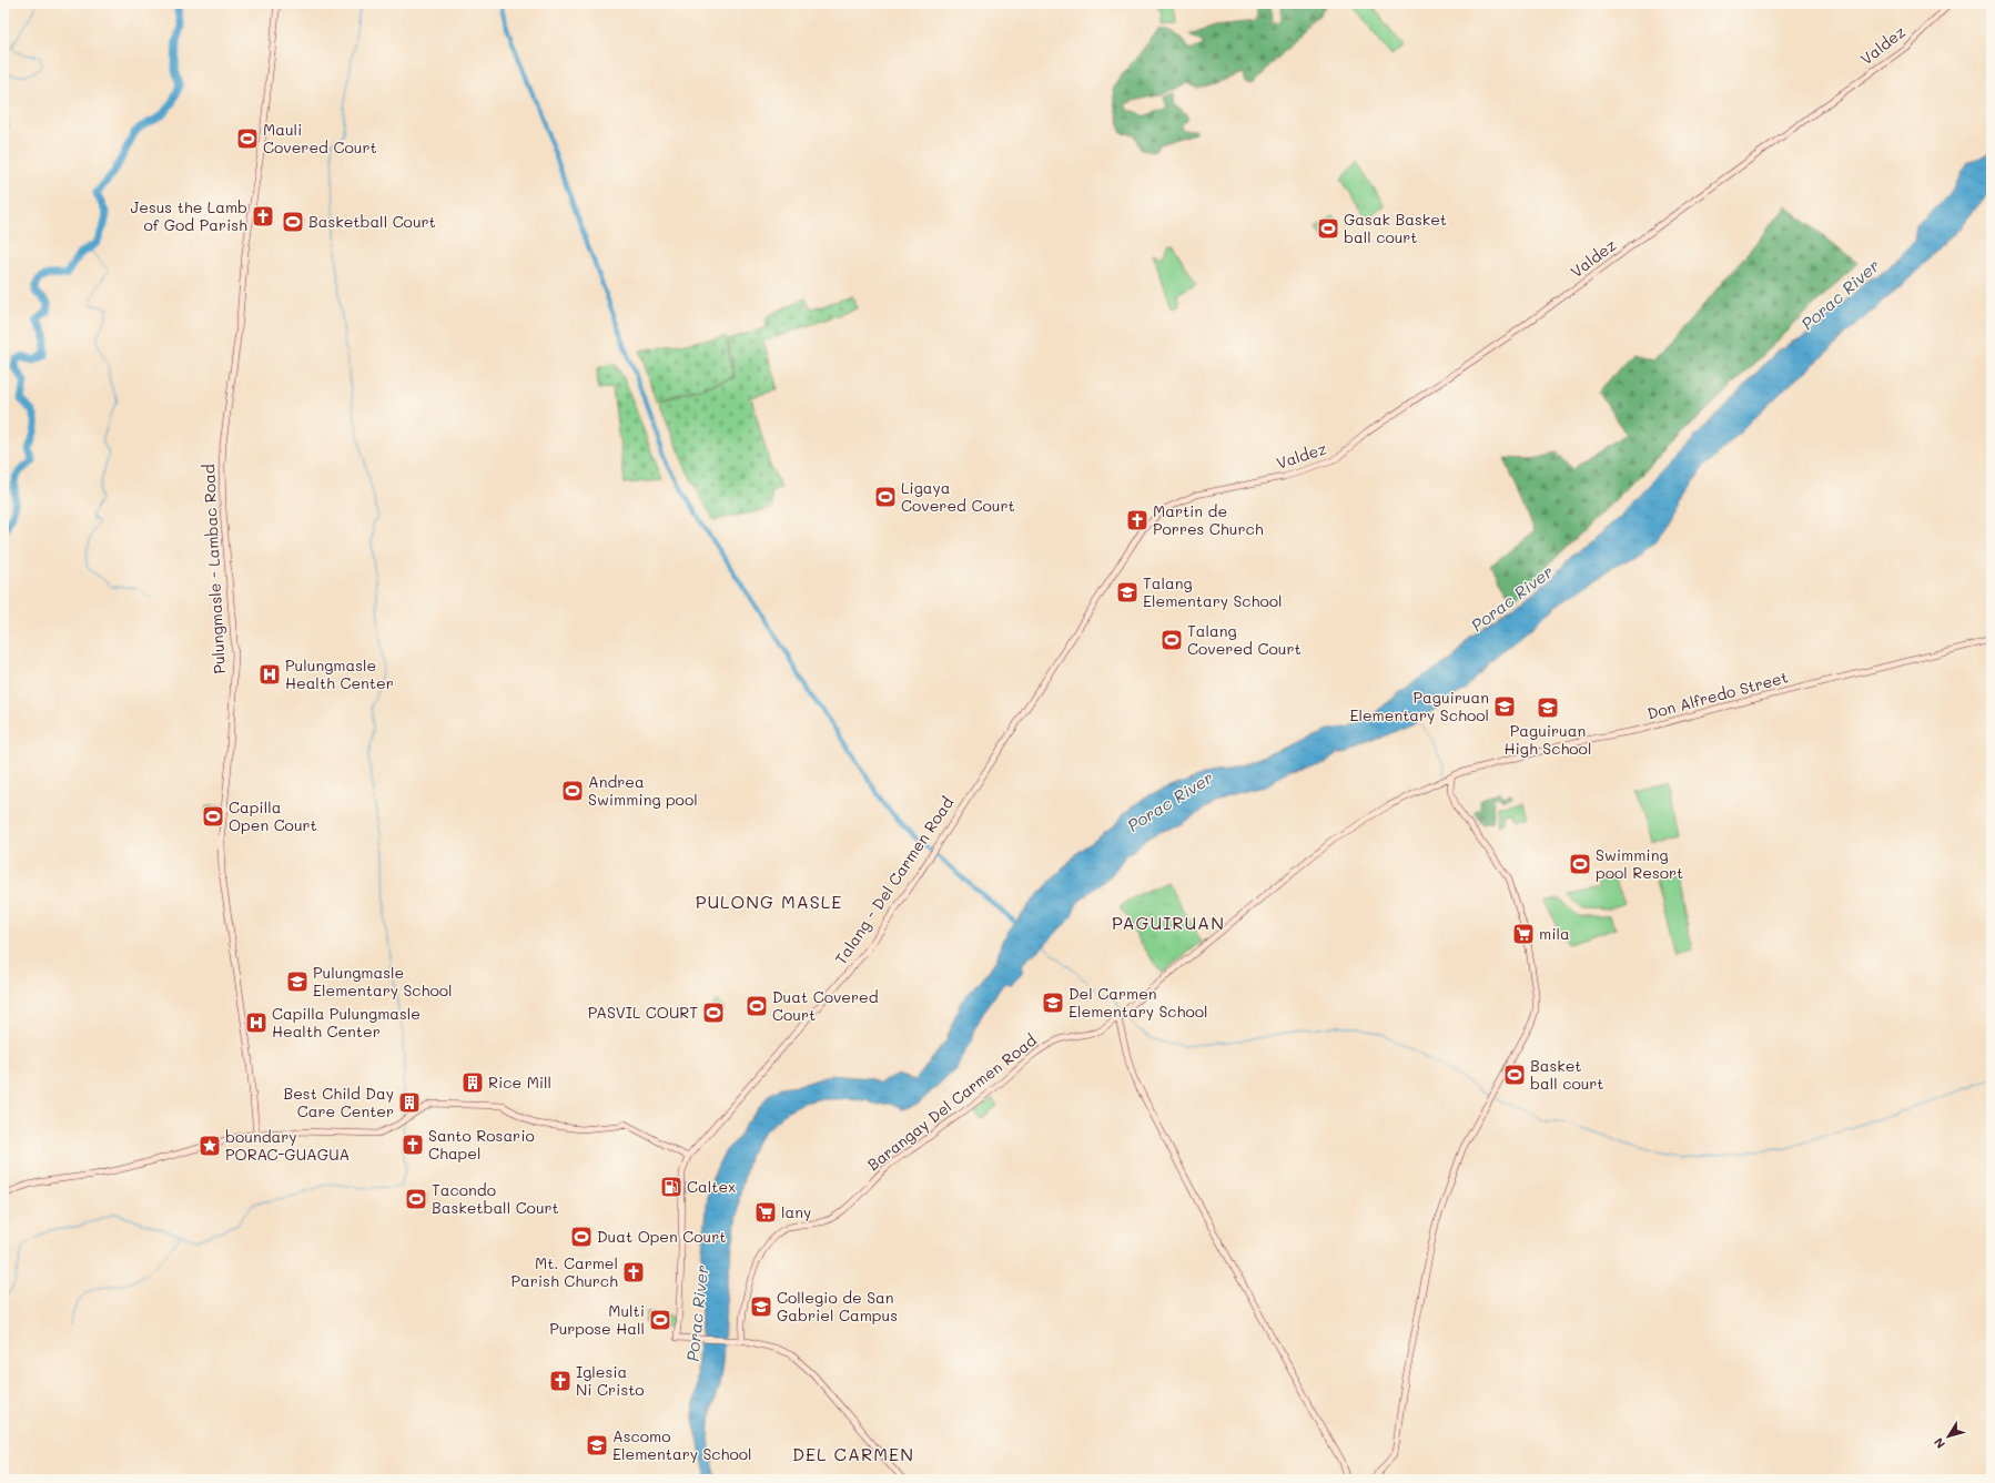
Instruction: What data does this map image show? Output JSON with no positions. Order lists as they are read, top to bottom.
{
  "streets": {
    "street": [
      "Valdez",
      "Pulungmasle - Lambac Road",
      "Don Alfredo Street",
      "Talang - Del Carmen Road",
      "Barangay Del Carmen Road"
    ]
  },
  "crossings": [
    ["Valdez", "Talang - Del Carmen Road"],
    ["Don Alfredo Street", "Barangay Del Carmen Road"],
    ["Talang - Del Carmen Road", "Barangay Del Carmen Road"]
  ],
  "districts": ["PULONG MASLE", "PAGUIRUAN", "DEL CARMEN"],
  "water": ["Porac River"],
  "places": {
    "sports": [
      "Mauli Covered Court",
      "Basketball Court",
      "Gasak Basket ball court",
      "Ligaya Covered Court",
      "Talang Covered Court",
      "Andrea Swimming pool",
      "Capilla Open Court",
      "Swimming pool Resort",
      "Duat Covered Court",
      "PASVIL COURT",
      "Basket ball court",
      "Tacondo Basketball Court",
      "Duat Open Court",
      "Multi Purpose Hall"
    ],
    "church": [
      "Jesus the Lamb of God Parish",
      "Martin de Porres Church",
      "Santo Rosario Chapel",
      "Mt. Carmel Parish Church",
      "Iglesia Ni Cristo"
    ],
    "school or university": [
      "Talang Elementary School",
      "Paguiruan Elementary School",
      "Paguiruan High School",
      "Pulungmasle Elementary School",
      "Del Carmen Elementary School",
      "Collegio de San Gabriel Campus",
      "Ascomo Elementary School"
    ],
    "hospital": ["Pulungmasle Health Center", "Capilla Pulungmasle Health Center"],
    "supermarket": ["mila", "lany"],
    "building": ["Rice Mill", "Best Child Day Care Center"],
    "place": ["boundary PORAC-GUAGUA"],
    "fuel station": ["Caltex"]
  },
  "north": "bottom left"
}
